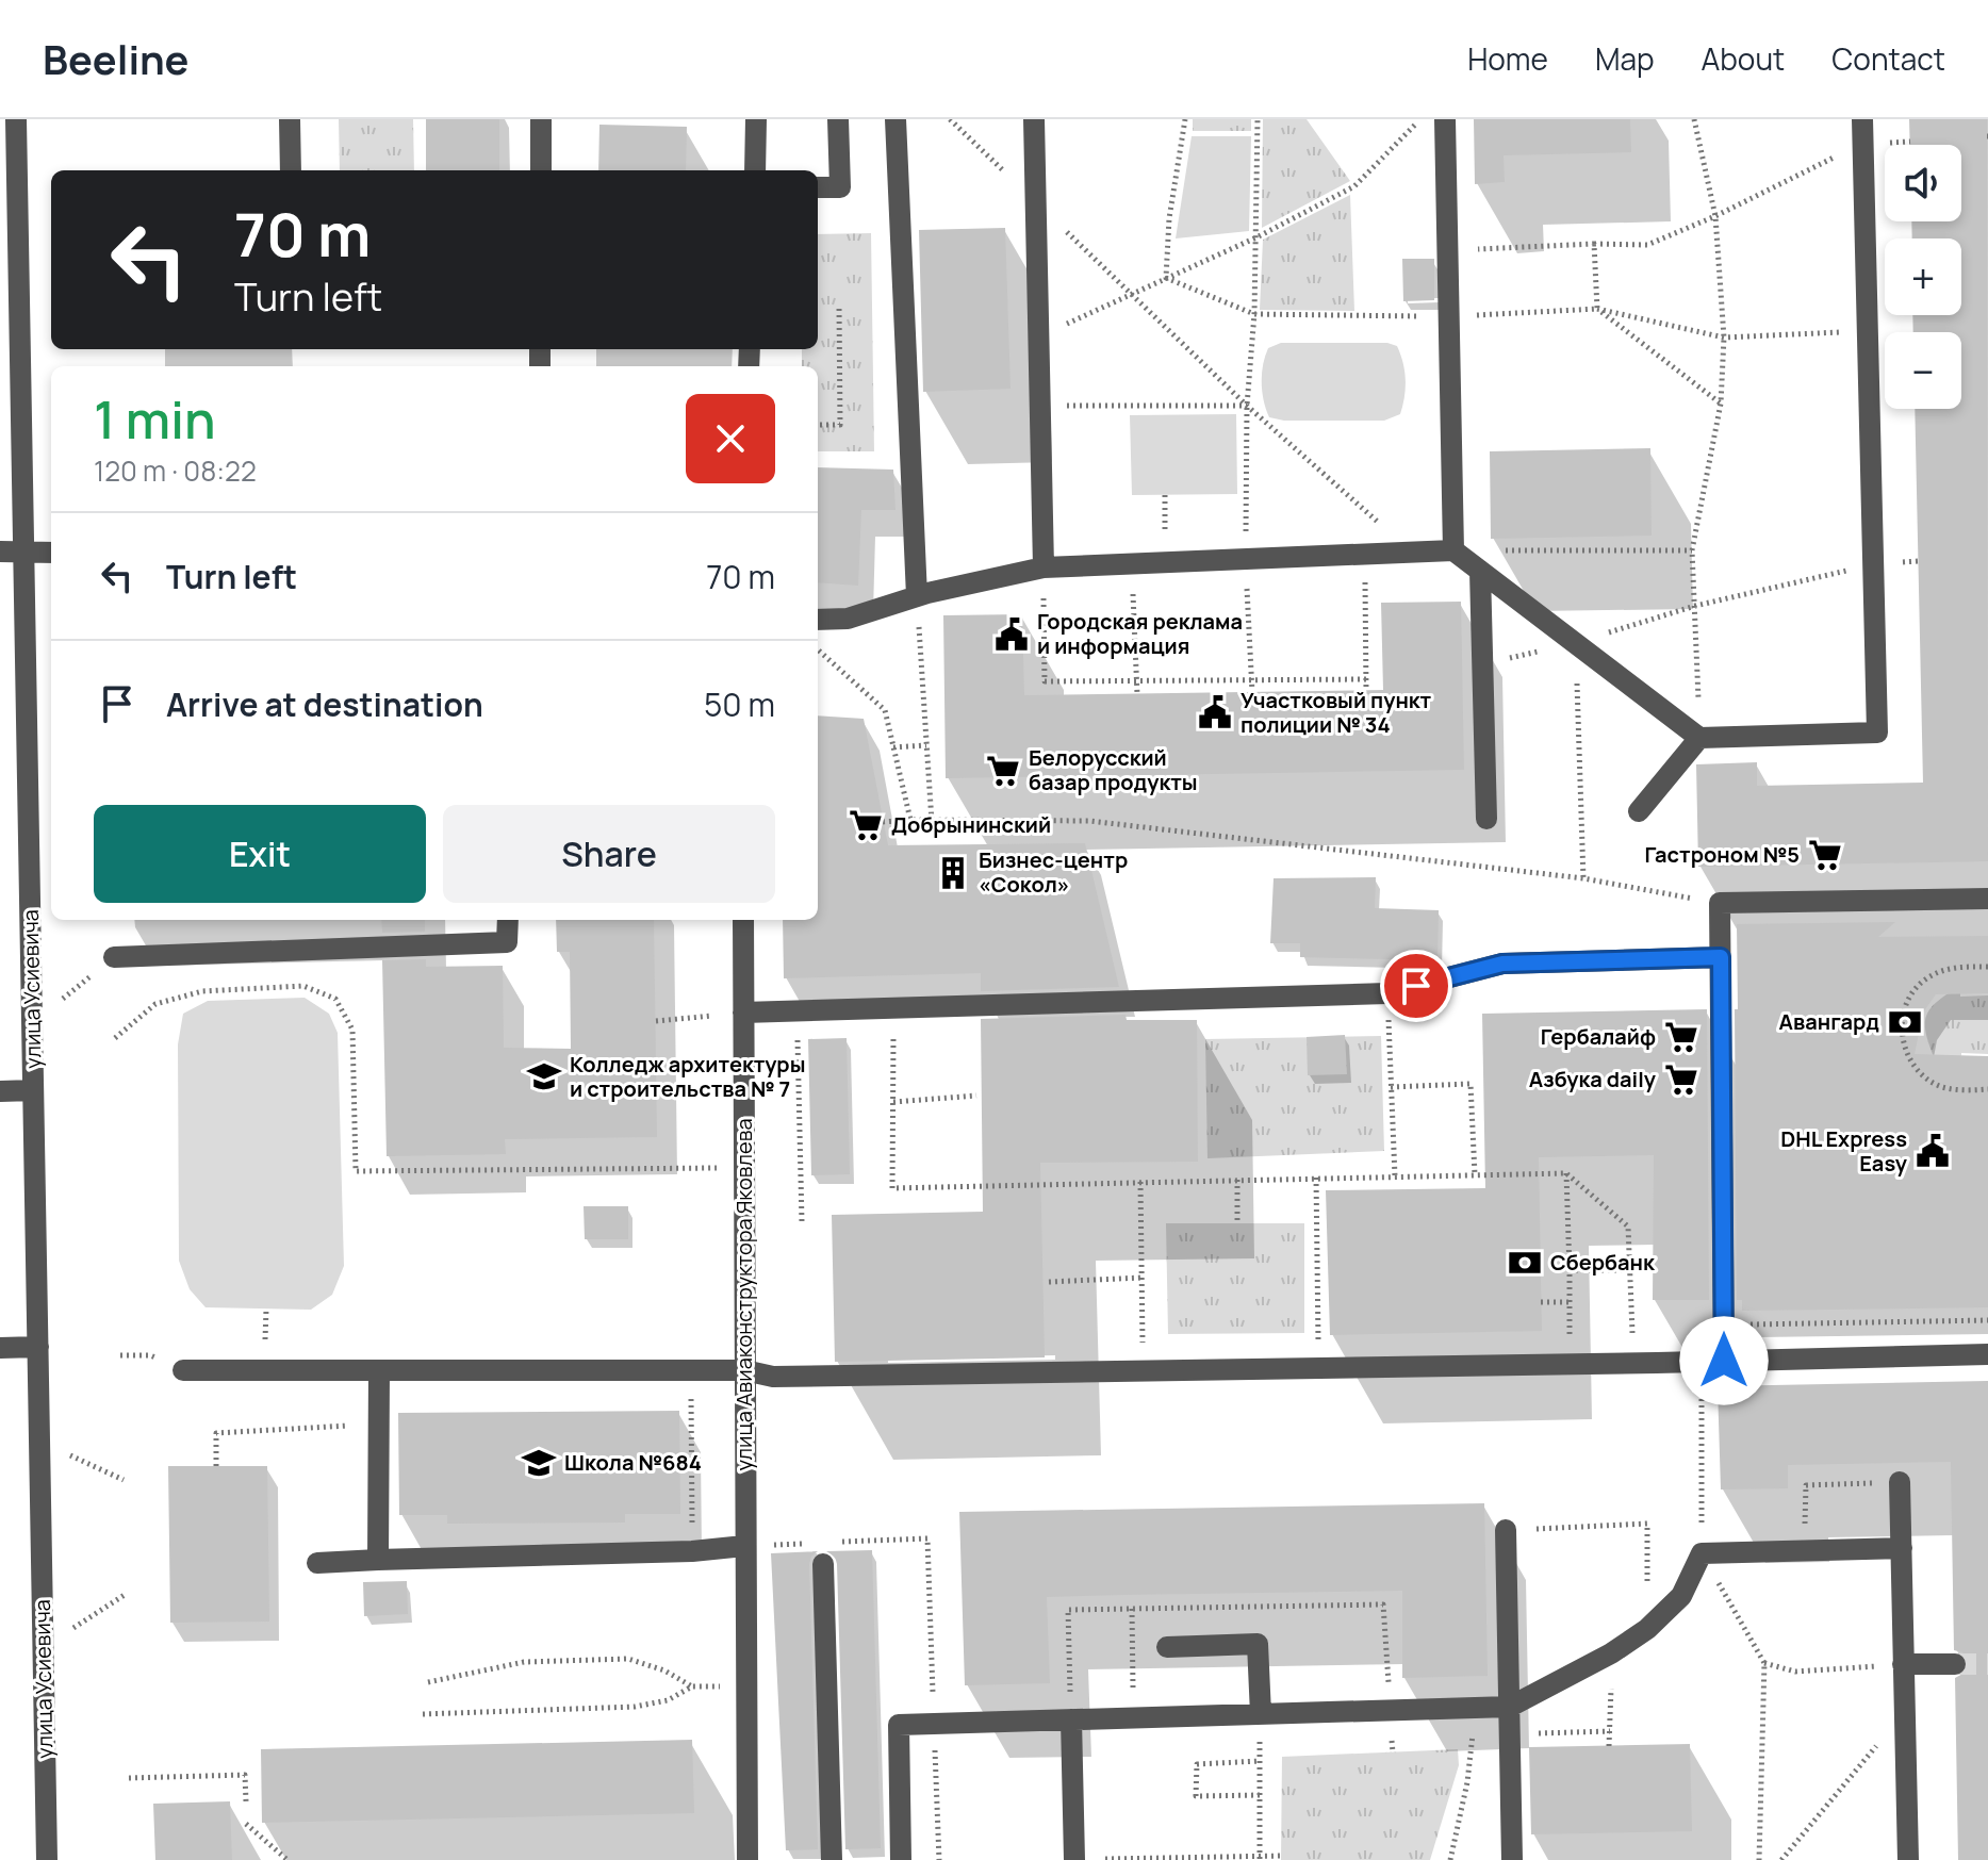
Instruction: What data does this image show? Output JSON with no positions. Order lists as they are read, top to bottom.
{
  "streets": {
    "street": ["улица Усиевича", "улица Авиаконструктора Яковлева"]
  },
  "places": {
    "public building": ["Городская реклама и информация", "Участковый пункт полиции № 34", "DHL Express Easy"],
    "supermarket": [
      "Белорусский базар продукты",
      "Добрынинский",
      "Гастроном №5",
      "Гербалайф",
      "Азбука daily"
    ],
    "building": ["Бизнес-центр «Сокол»"],
    "bank": ["Авангард", "Сбербанк"],
    "school or university": ["Колледж архитектуры и строительства № 7", "Школа №684"]
  },
  "page": {
    "header": "Beeline",
    "nav": [
      "Home",
      "Map",
      "About",
      "Contact"
    ],
    "map_buttons": ["+", "−"],
    "turn": ["70 m", "Turn left"],
    "heading": ["1 min", "120 m · 08:22"],
    "list": [
      {
        "name": "Turn left",
        "value": "70 m"
      },
      {
        "name": "Arrive at destination",
        "value": "50 m"
      }
    ],
    "buttons": ["Exit", "Share"]
  }
}
